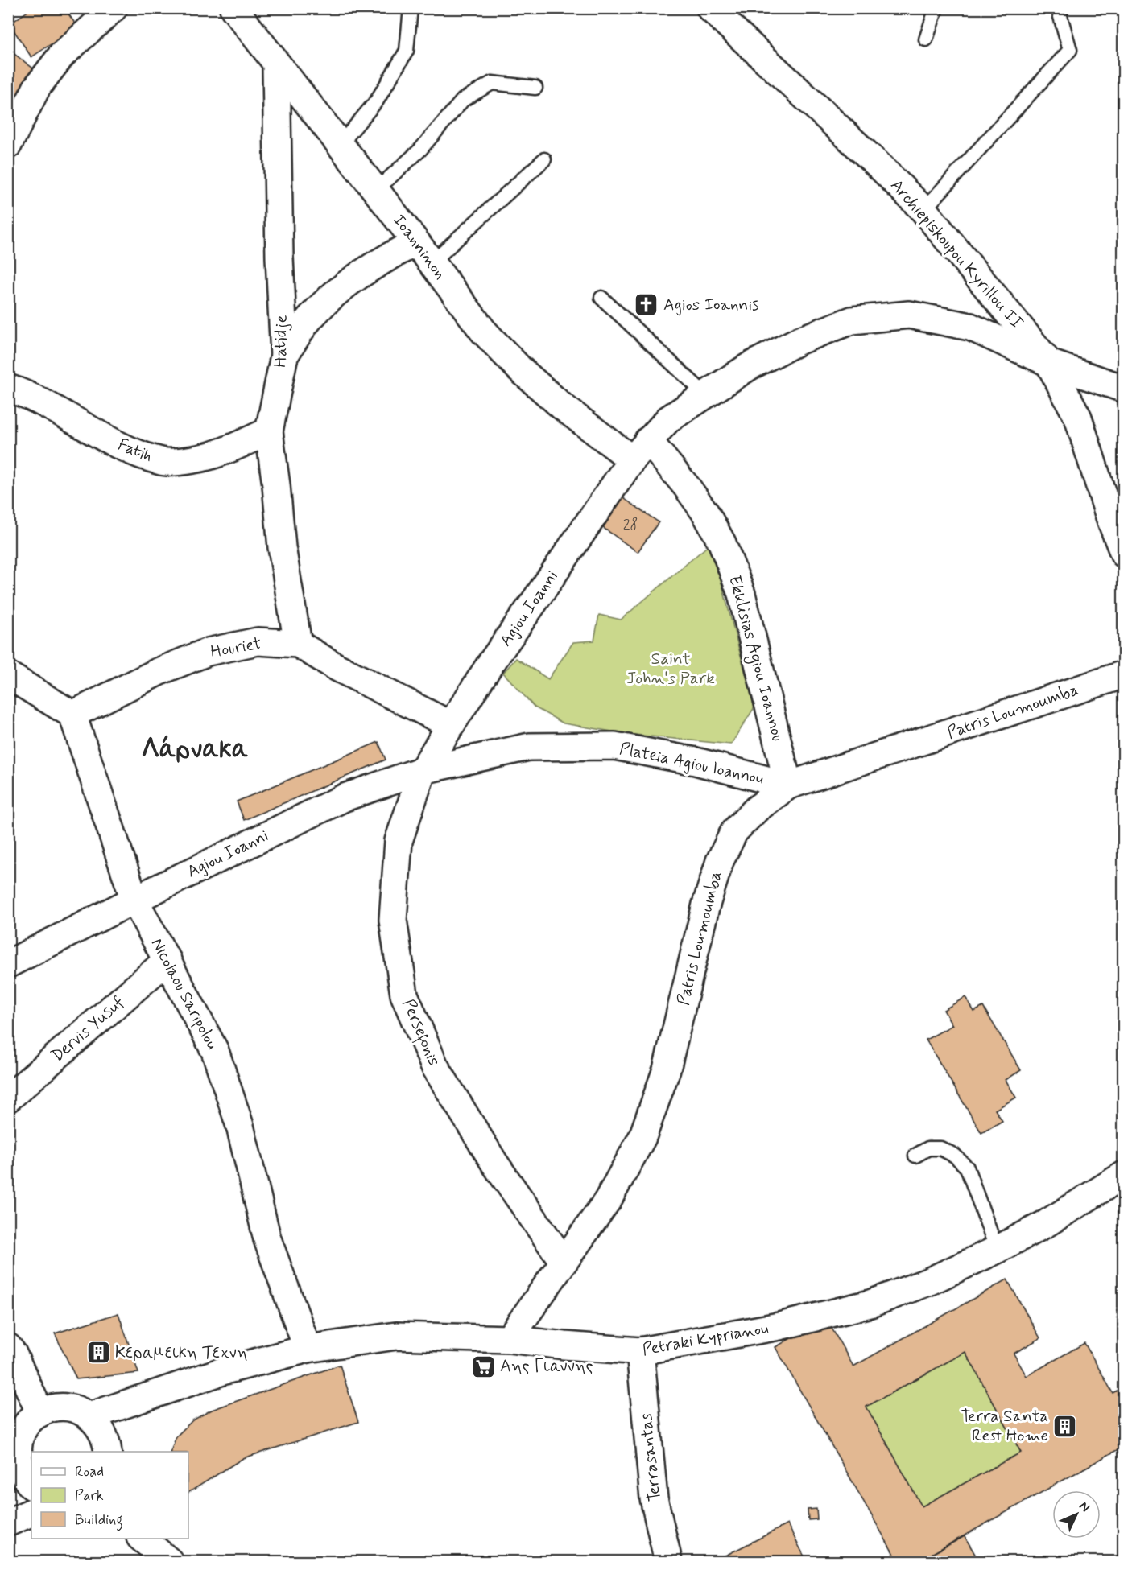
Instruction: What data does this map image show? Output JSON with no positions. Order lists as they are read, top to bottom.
{
  "streets": {
    "street": [
      "Ioanninon",
      "Archiepiskoupou Kyrillou II",
      "Hatidje",
      "Fatih",
      "Agiou Ioanni",
      "Houriet",
      "Ekklisias Agiou Ioannou",
      "Patris Loumoumba",
      "Plateia Agiou Ioannou",
      "Nicolaou Saripolou",
      "Dervis Yusuf",
      "Persefonis",
      "Petraki Kyprianou",
      "Terrasantas"
    ]
  },
  "crossings": [
    ["Ioanninon", "Hatidje"],
    ["Ioanninon", "Agiou Ioanni"],
    ["Ioanninon", "Ekklisias Agiou Ioannou"],
    ["Archiepiskoupou Kyrillou II", "Agiou Ioanni"],
    ["Hatidje", "Fatih"],
    ["Hatidje", "Houriet"],
    ["Agiou Ioanni", "Houriet"],
    ["Agiou Ioanni", "Ekklisias Agiou Ioannou"],
    ["Agiou Ioanni", "Plateia Agiou Ioannou"],
    ["Agiou Ioanni", "Nicolaou Saripolou"],
    ["Agiou Ioanni", "Persefonis"],
    ["Houriet", "Nicolaou Saripolou"],
    ["Ekklisias Agiou Ioannou", "Patris Loumoumba"],
    ["Ekklisias Agiou Ioannou", "Plateia Agiou Ioannou"],
    ["Patris Loumoumba", "Plateia Agiou Ioannou"],
    ["Patris Loumoumba", "Persefonis"],
    ["Patris Loumoumba", "Petraki Kyprianou"],
    ["Plateia Agiou Ioannou", "Persefonis"],
    ["Nicolaou Saripolou", "Dervis Yusuf"],
    ["Nicolaou Saripolou", "Petraki Kyprianou"],
    ["Petraki Kyprianou", "Terrasantas"]
  ],
  "districts": ["Λάρνακα"],
  "parks": ["Saint John's Park"],
  "places": {
    "church": ["Agios Ioannis"],
    "building": ["Κεραμεικη Τεχνη", "Terra Santa Rest Home"],
    "supermarket": ["Αης Γιαννης"]
  },
  "house_numbers": ["28"],
  "legend": ["Road", "Park", "Building"],
  "north": "top right"
}
